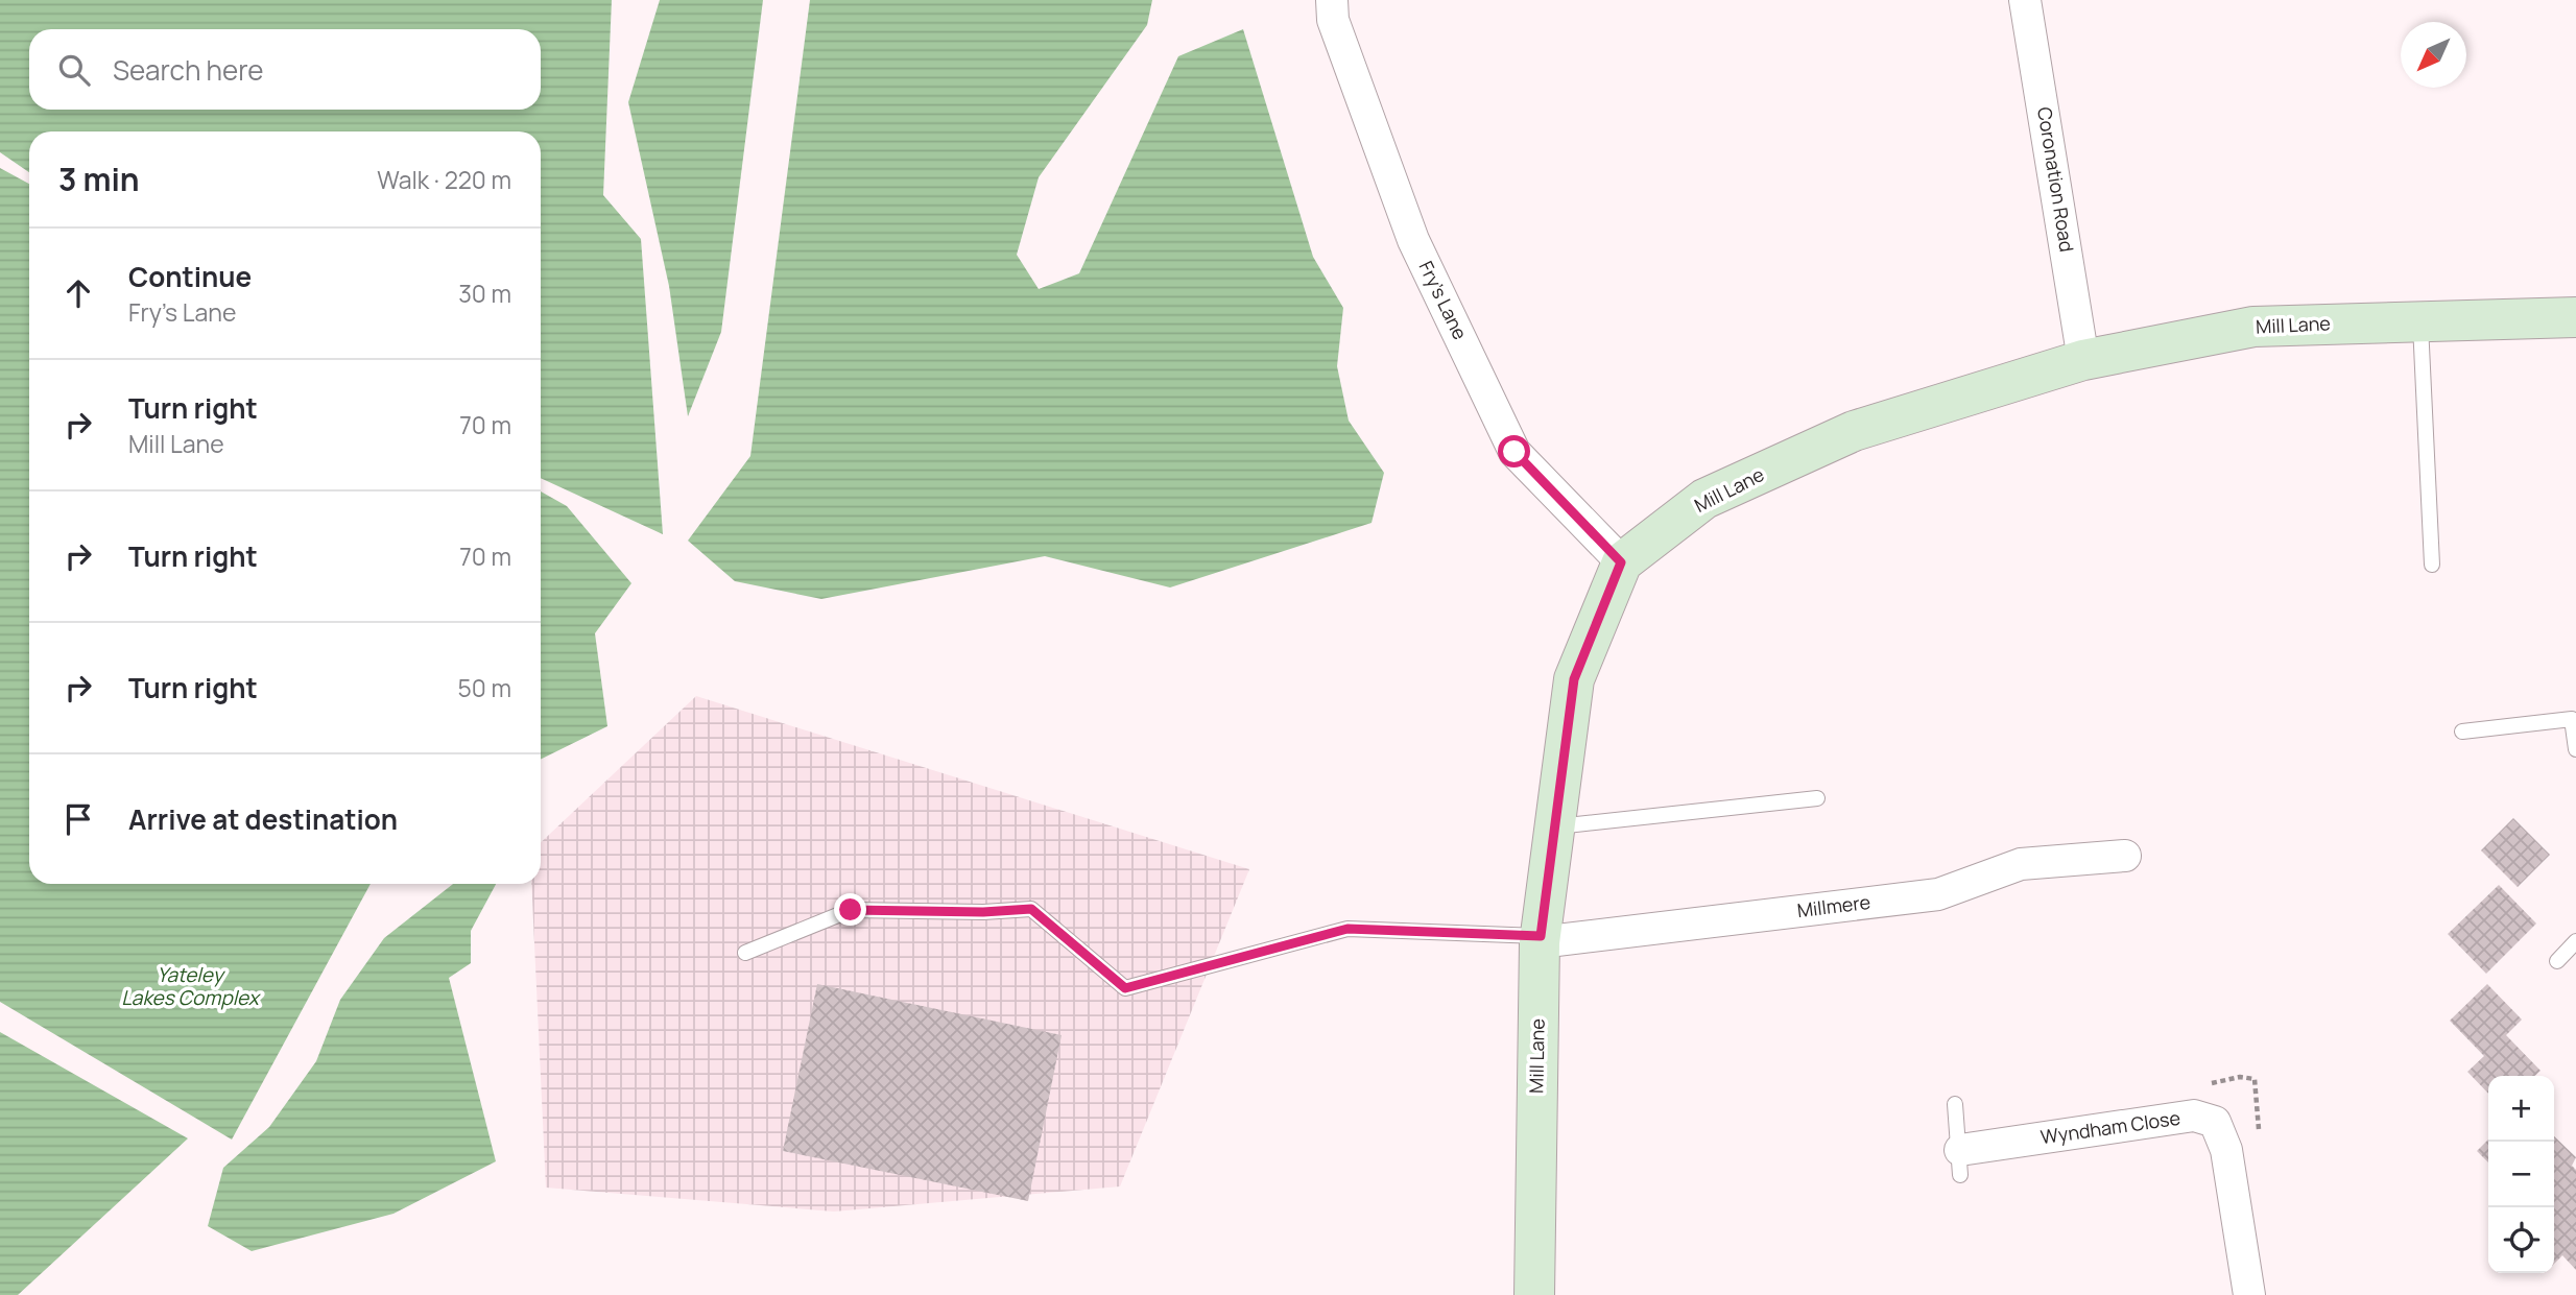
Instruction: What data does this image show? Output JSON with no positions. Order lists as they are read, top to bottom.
{
  "streets": {
    "street": [
      "Coronation Road",
      "Fry's Lane",
      "Mill Lane",
      "Millmere",
      "Wyndham Close"
    ]
  },
  "crossings": [
    ["Coronation Road", "Mill Lane"],
    ["Fry's Lane", "Mill Lane"],
    ["Mill Lane", "Millmere"]
  ],
  "water": ["Yateley Lakes Complex"],
  "north": "bottom left",
  "page": {
    "search": "Search here",
    "heading": ["3 min", "Walk · 220 m"],
    "list": [
      ["Continue", "Fry's Lane", "30 m"],
      ["Turn right", "Mill Lane", "70 m"],
      ["Turn right", "70 m"],
      ["Turn right", "50 m"],
      "Arrive at destination"
    ],
    "map_buttons": ["+", "−"]
  }
}
